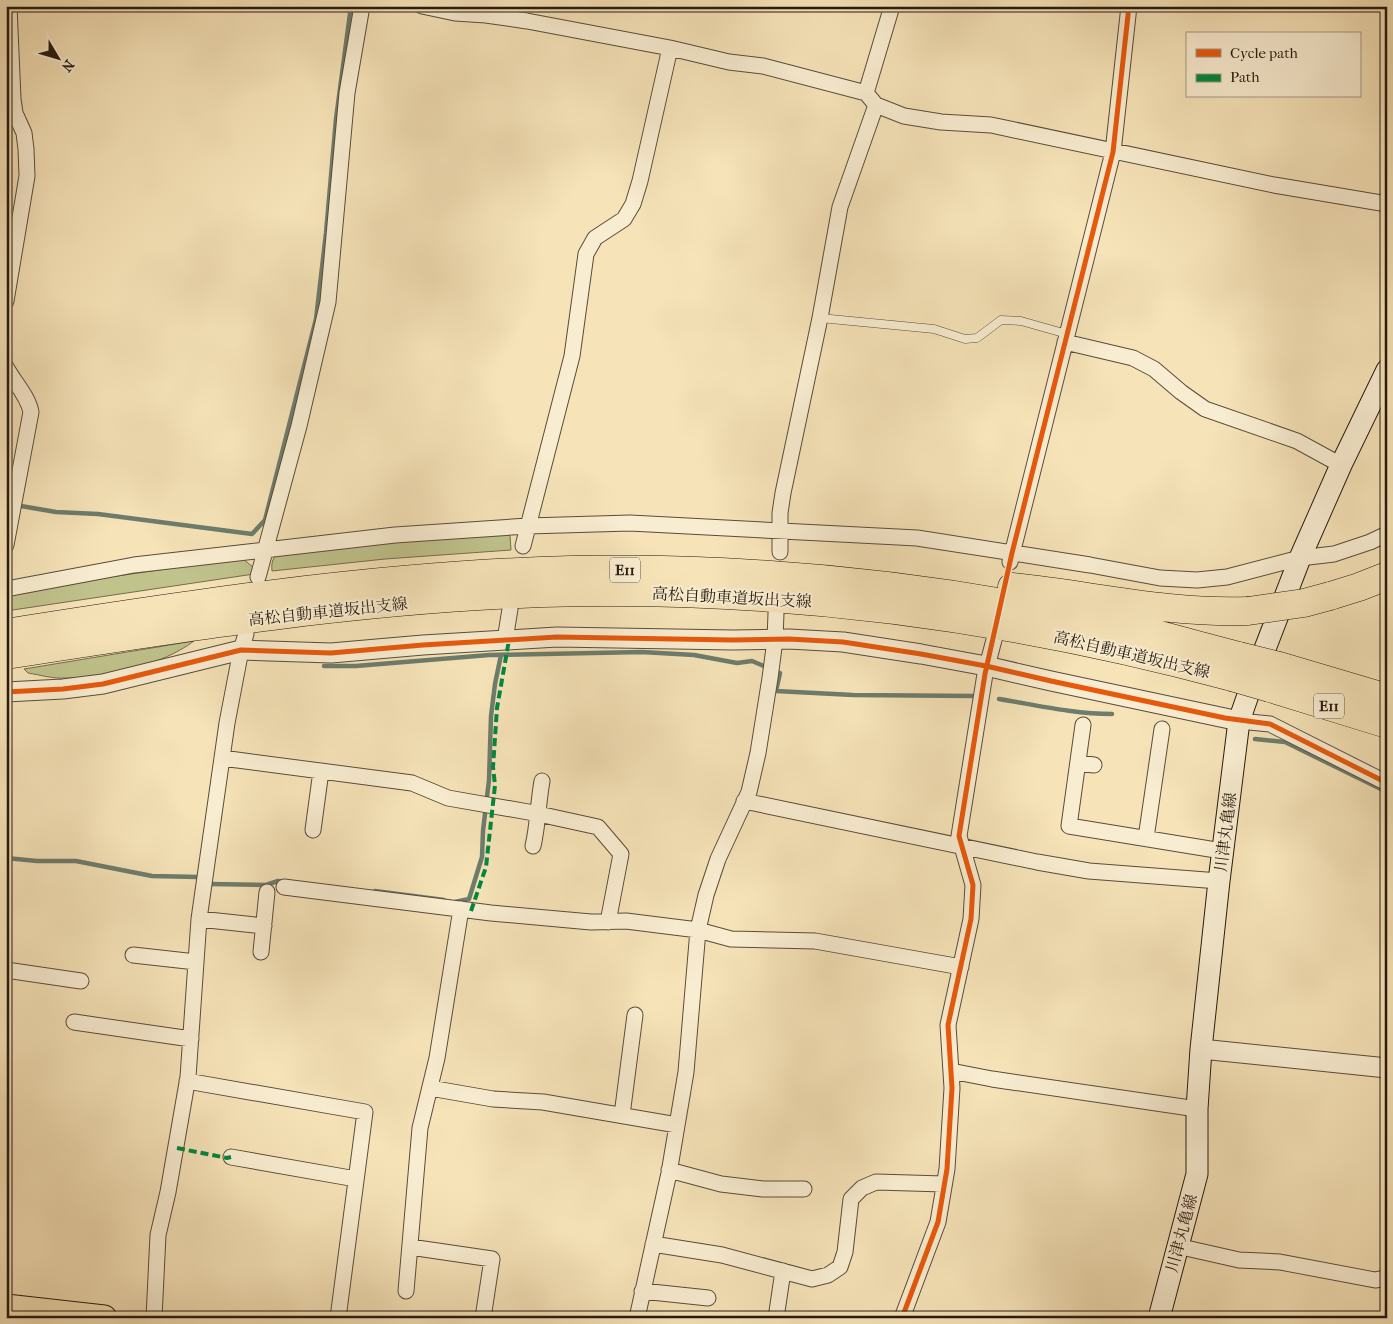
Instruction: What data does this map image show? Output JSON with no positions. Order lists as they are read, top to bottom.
{
  "streets": {
    "highway": ["E11", "高松自動車道坂出支線"],
    "main road": ["川津丸亀線"]
  },
  "legend": ["Cycle path", "Path"],
  "north": "bottom right"
}
